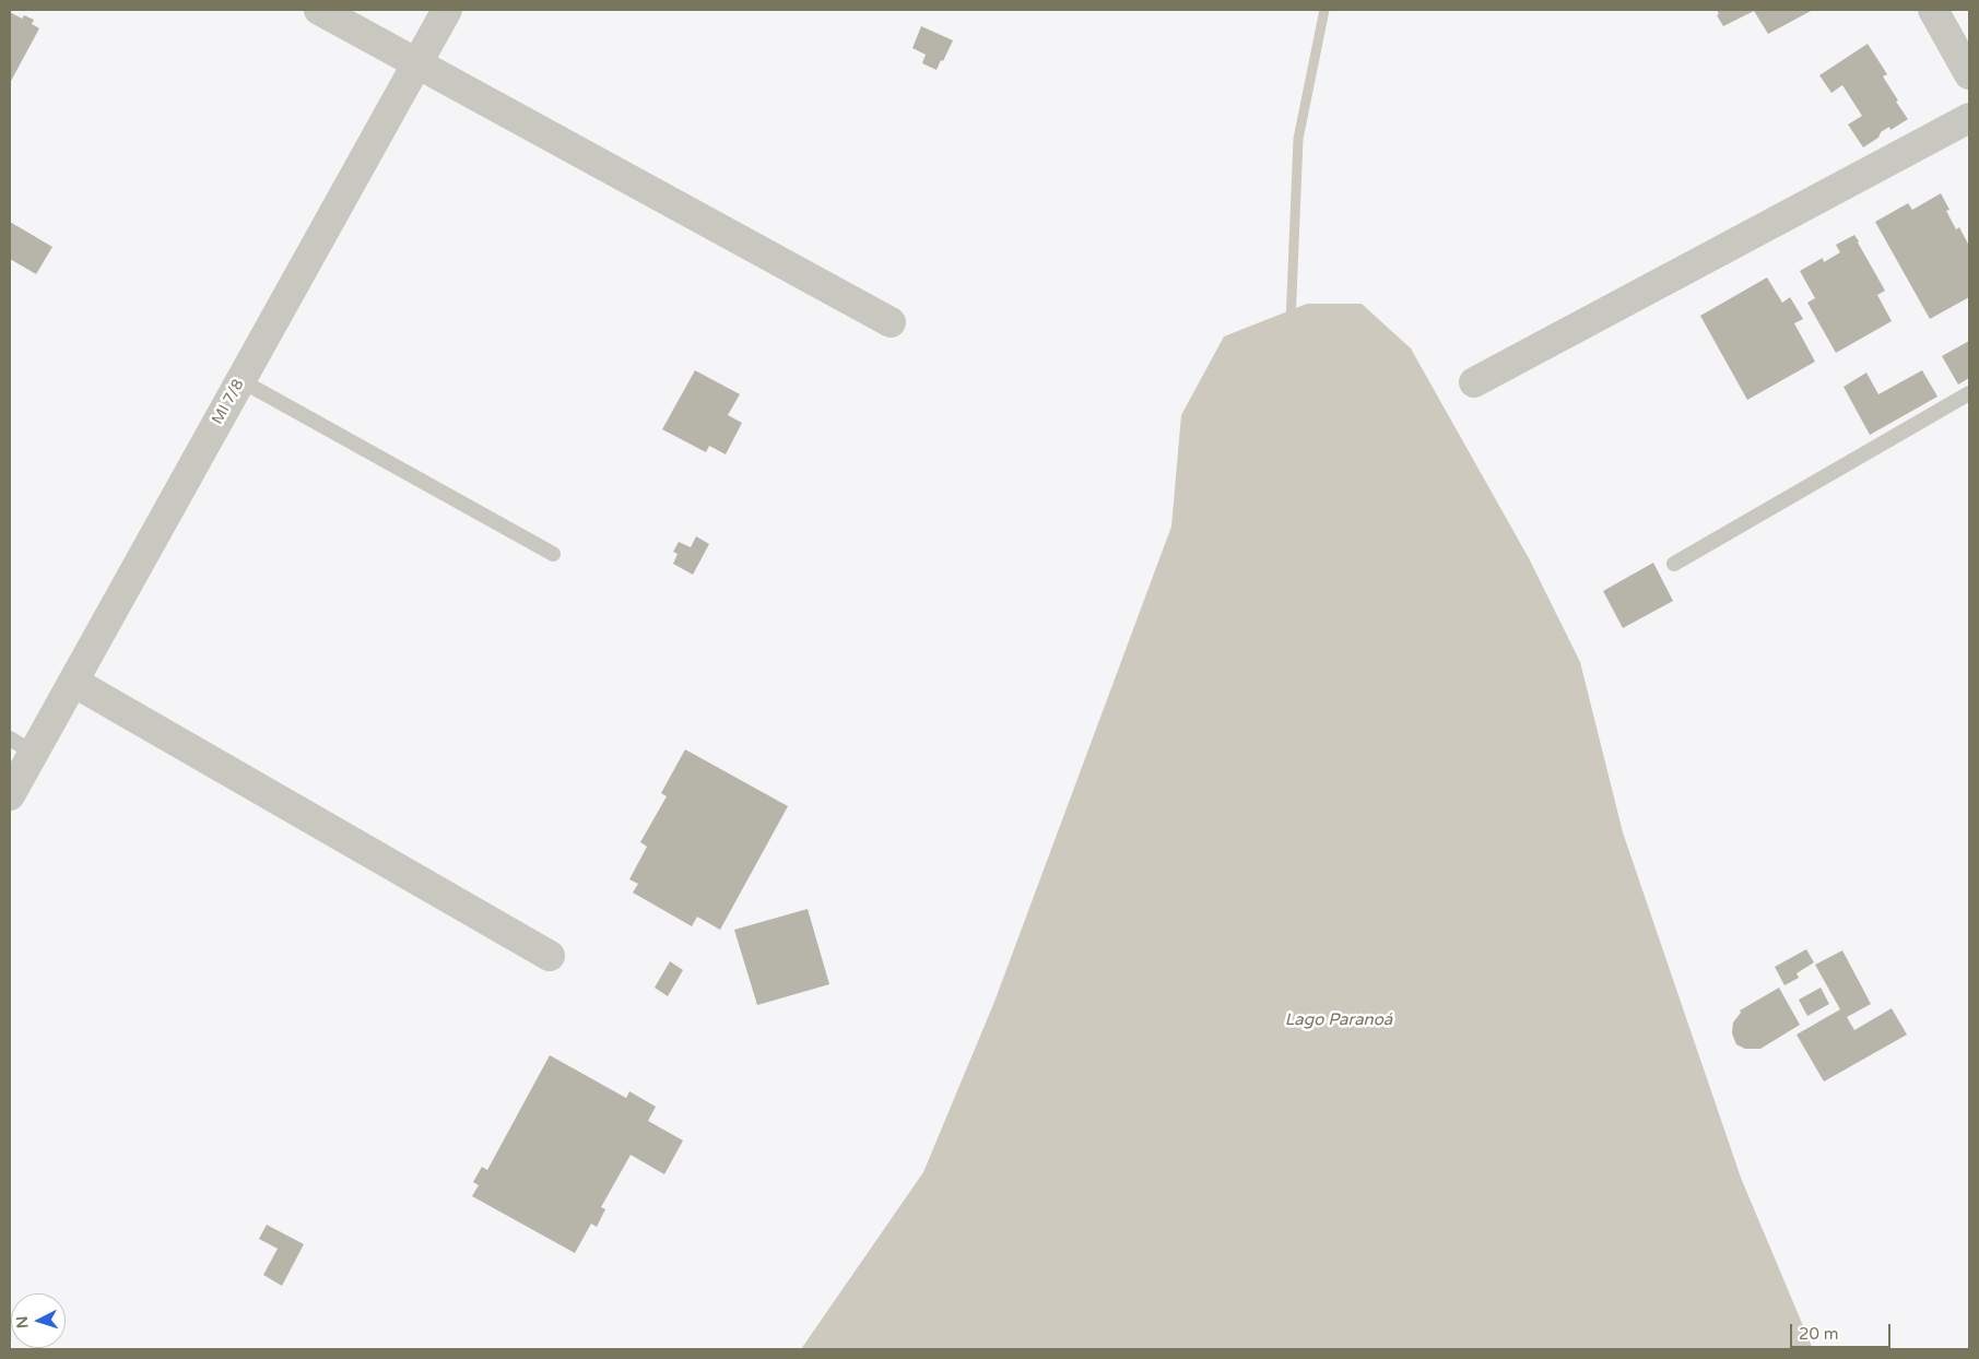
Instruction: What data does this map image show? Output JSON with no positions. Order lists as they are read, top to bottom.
{
  "streets": {
    "street": ["MI 7/8"]
  },
  "water": ["Lago Paranoá"],
  "scale_bar": "20 m",
  "north": "left"
}
